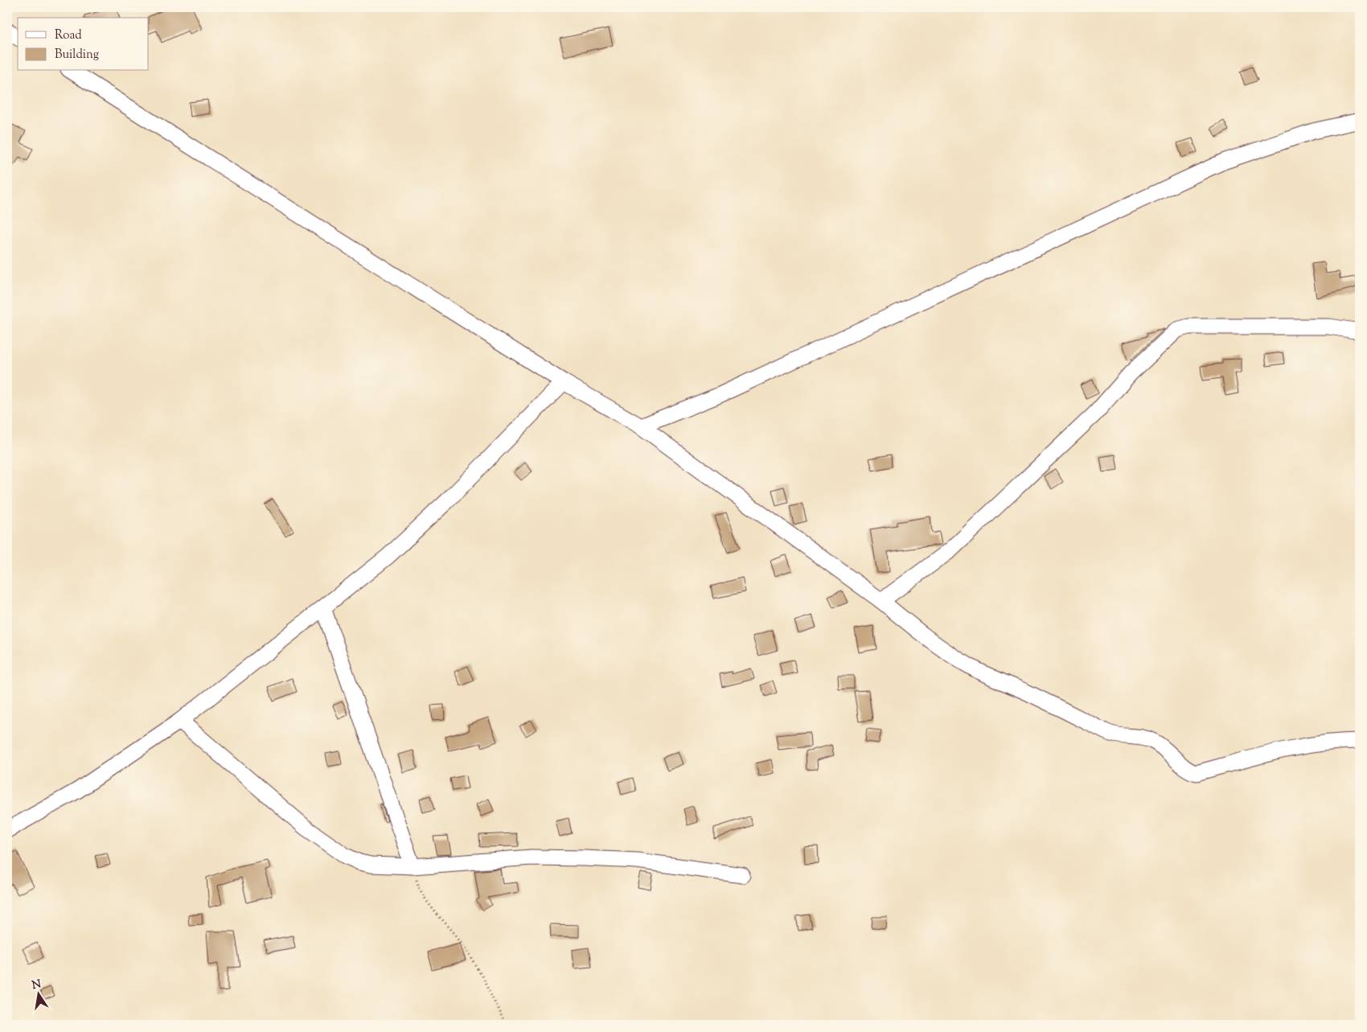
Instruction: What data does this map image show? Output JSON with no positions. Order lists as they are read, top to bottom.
{
  "legend": ["Road", "Building"],
  "north": "top"
}
